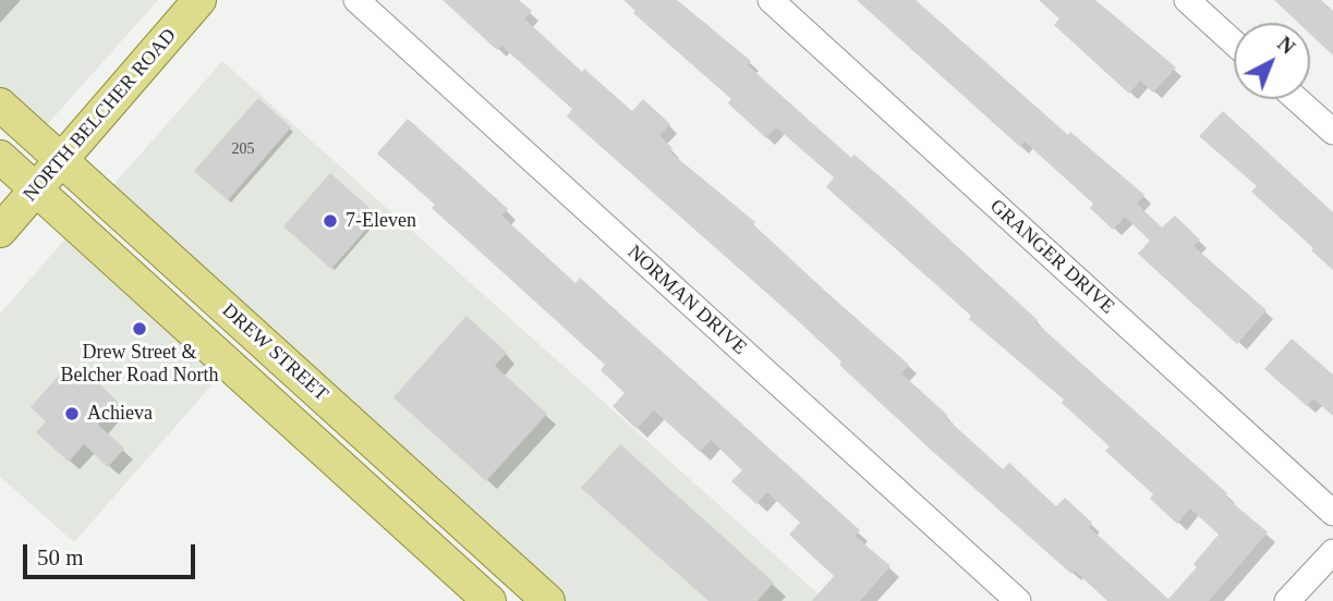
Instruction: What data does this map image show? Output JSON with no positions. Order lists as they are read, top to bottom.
{
  "streets": {
    "main road": ["NORTH BELCHER ROAD", "DREW STREET"],
    "street": ["GRANGER DRIVE", "NORMAN DRIVE"]
  },
  "crossings": [
    ["NORTH BELCHER ROAD", "DREW STREET"]
  ],
  "places": ["7-Eleven", "Drew Street & Belcher Road North", "Achieva"],
  "house_numbers": ["205"],
  "scale_bar": "50 m",
  "north": "top right"
}
